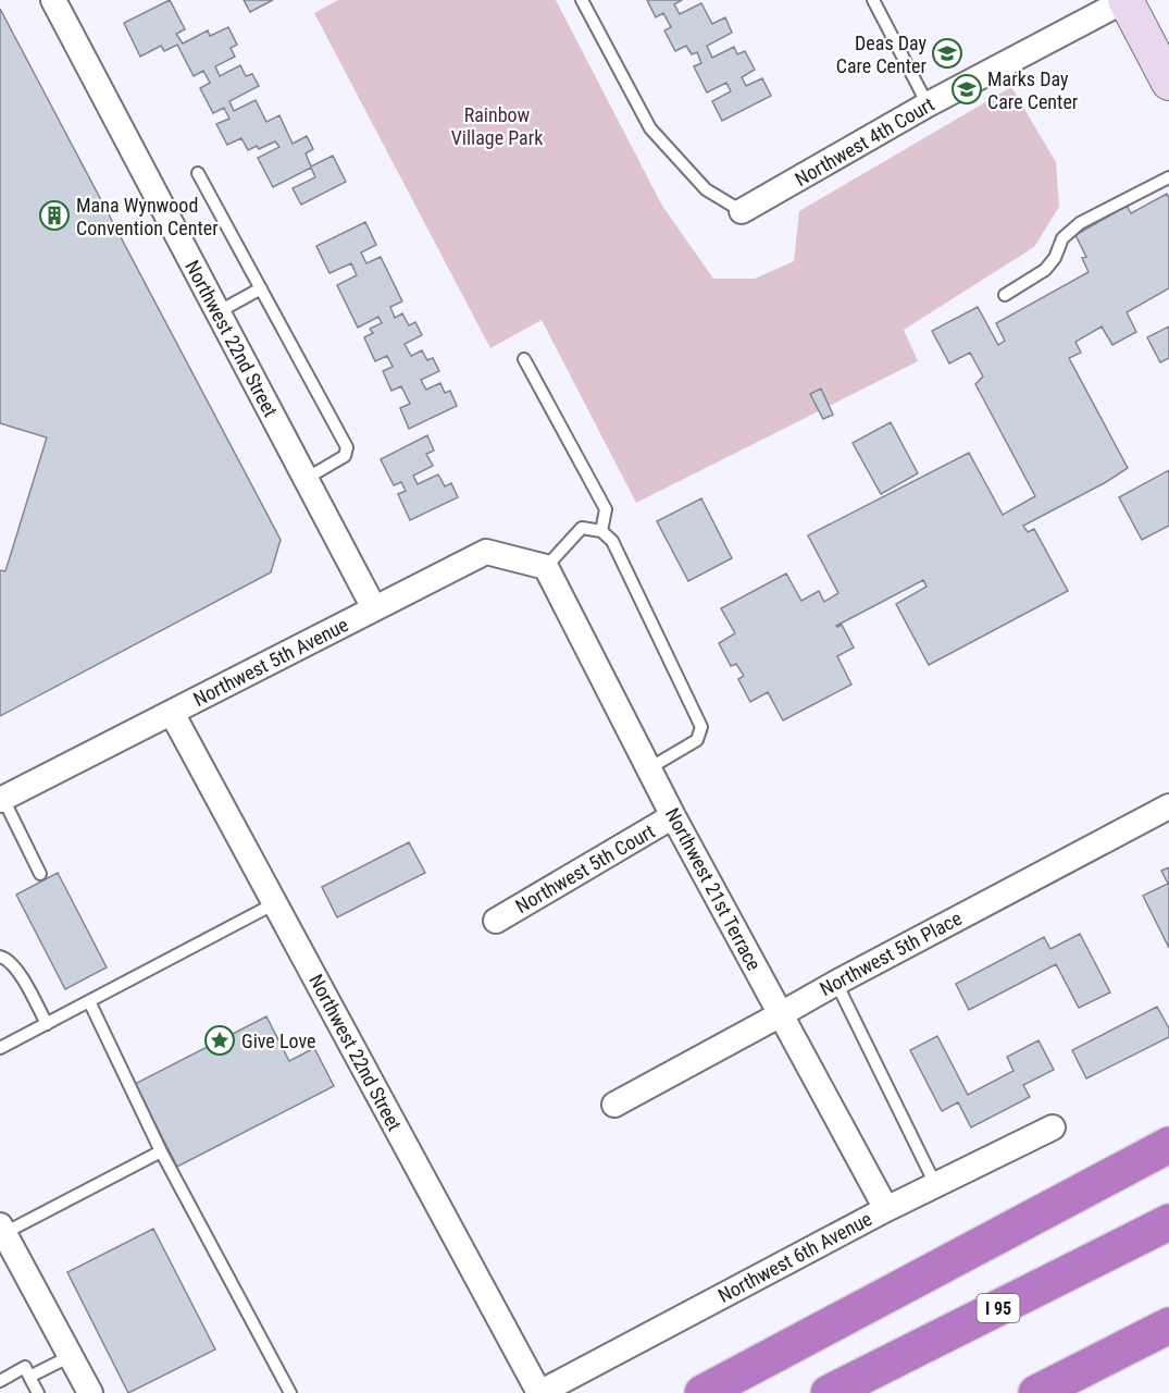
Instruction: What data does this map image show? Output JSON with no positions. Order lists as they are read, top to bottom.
{
  "streets": {
    "highway": ["I 95"],
    "street": [
      "Northwest 4th Court",
      "Northwest 22nd Street",
      "Northwest 5th Avenue",
      "Northwest 5th Court",
      "Northwest 21st Terrace",
      "Northwest 5th Place",
      "Northwest 6th Avenue"
    ]
  },
  "crossings": [
    ["Northwest 22nd Street", "Northwest 5th Avenue"],
    ["Northwest 22nd Street", "Northwest 6th Avenue"],
    ["Northwest 5th Avenue", "Northwest 21st Terrace"],
    ["Northwest 5th Court", "Northwest 21st Terrace"],
    ["Northwest 21st Terrace", "Northwest 5th Place"],
    ["Northwest 21st Terrace", "Northwest 6th Avenue"]
  ],
  "parks": ["Rainbow Village Park"],
  "places": {
    "school or university": ["Deas Day Care Center", "Marks Day Care Center"],
    "building": ["Mana Wynwood Convention Center"],
    "place": ["Give Love"]
  }
}
